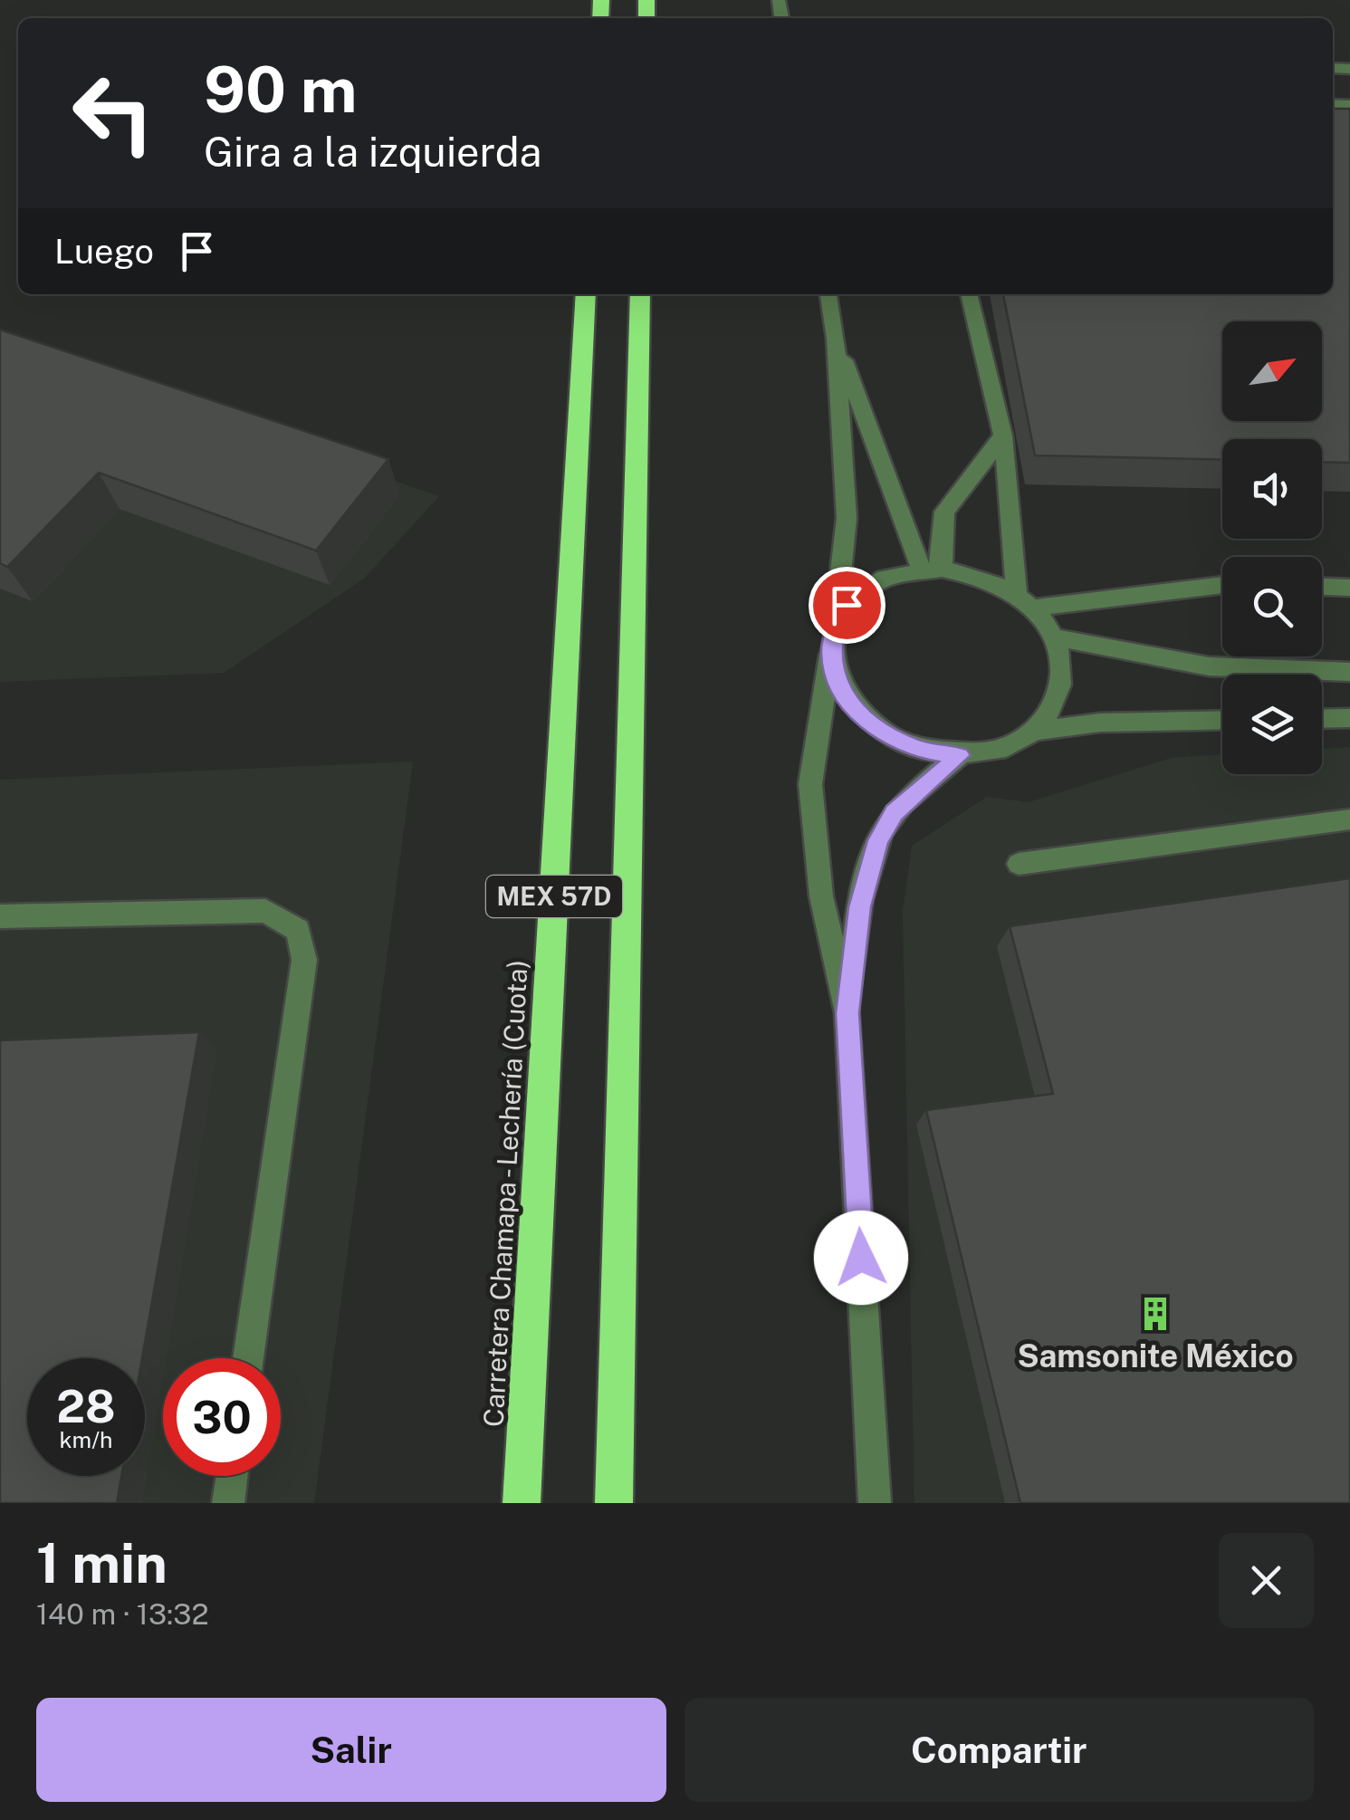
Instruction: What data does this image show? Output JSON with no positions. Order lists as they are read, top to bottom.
{
  "streets": {
    "highway": ["MEX 57D", "Carretera Chamapa - Lechería (Cuota)"]
  },
  "places": {
    "building": ["Samsonite México"]
  },
  "north": "top right",
  "page": {
    "turn": ["90 m", "Gira a la izquierda"],
    "then": "Luego",
    "speed": "28 km/h",
    "limit": "30",
    "heading": ["1 min", "140 m · 13:32"],
    "buttons": ["Salir", "Compartir"]
  }
}
